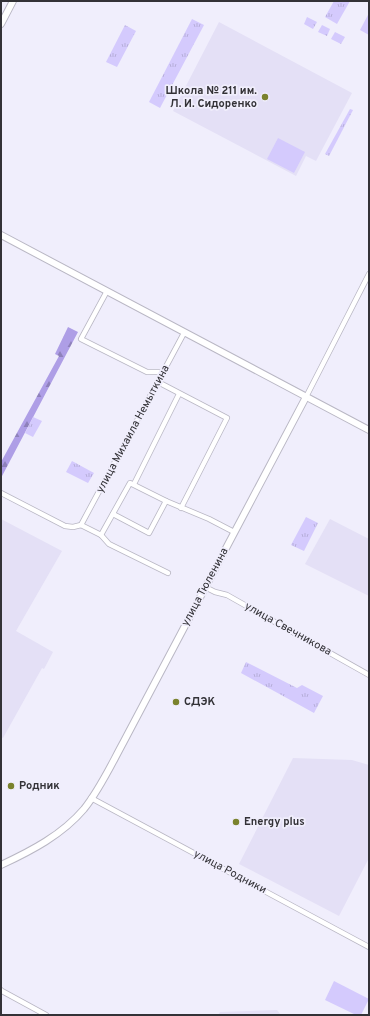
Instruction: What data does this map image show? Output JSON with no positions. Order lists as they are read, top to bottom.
{
  "streets": {
    "street": [
      "улица Михаила Немыткина",
      "улица Тюленина",
      "улица Свечникова",
      "улица Родники"
    ]
  },
  "crossings": [
    ["улица Тюленина", "улица Свечникова"],
    ["улица Тюленина", "улица Родники"]
  ],
  "places": [
    "Школа № 211 им. Л. И. Сидоренко",
    "СДЭК",
    "Родник",
    "Energy plus"
  ]
}
